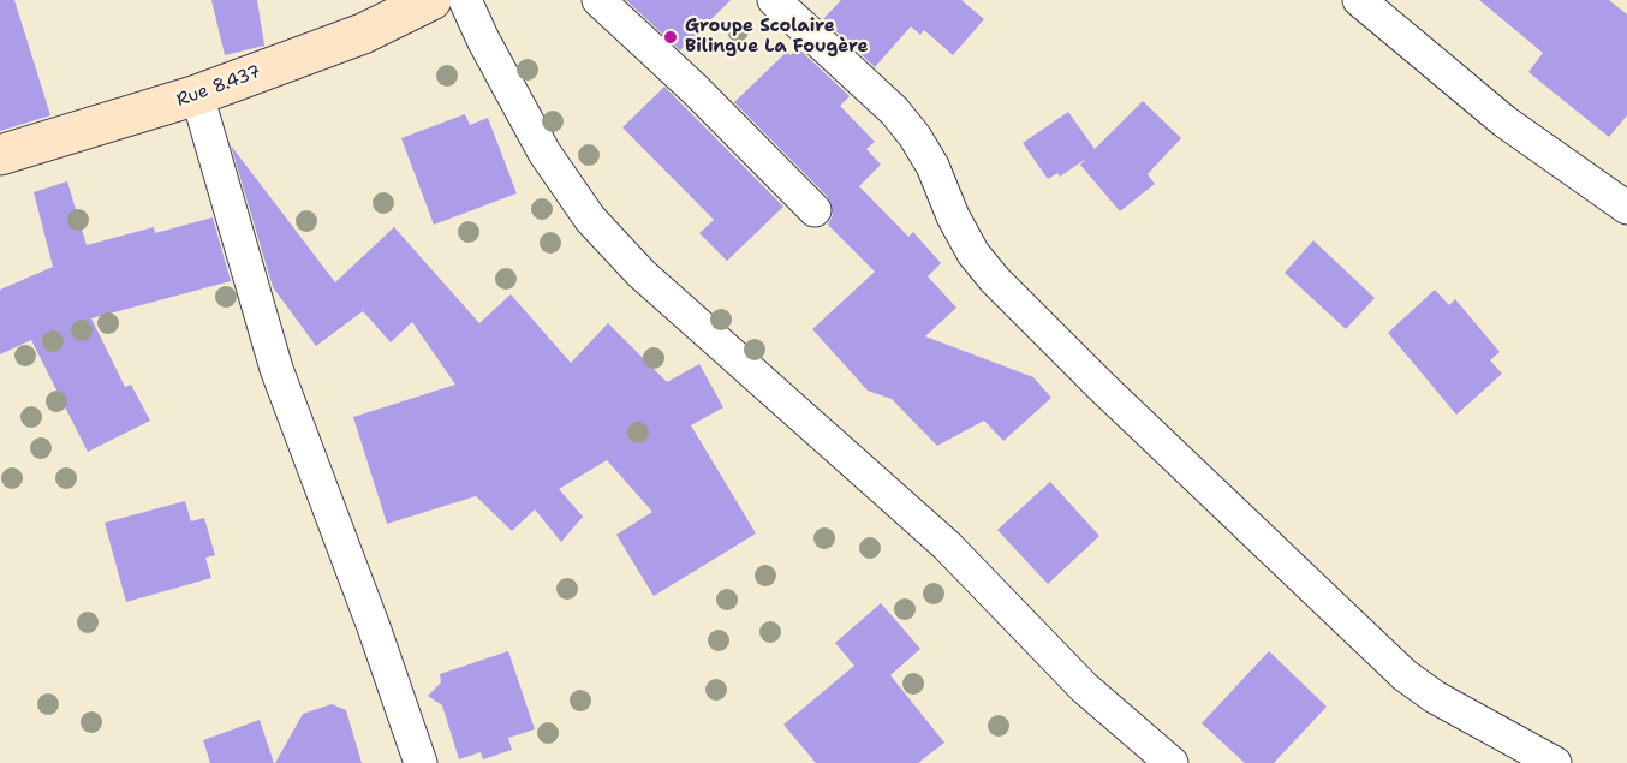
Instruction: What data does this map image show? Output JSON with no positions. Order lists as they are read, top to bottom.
{
  "streets": {
    "main road": ["Rue 8.437"]
  },
  "places": ["Groupe Scolaire Bilingue La Fougère"]
}
